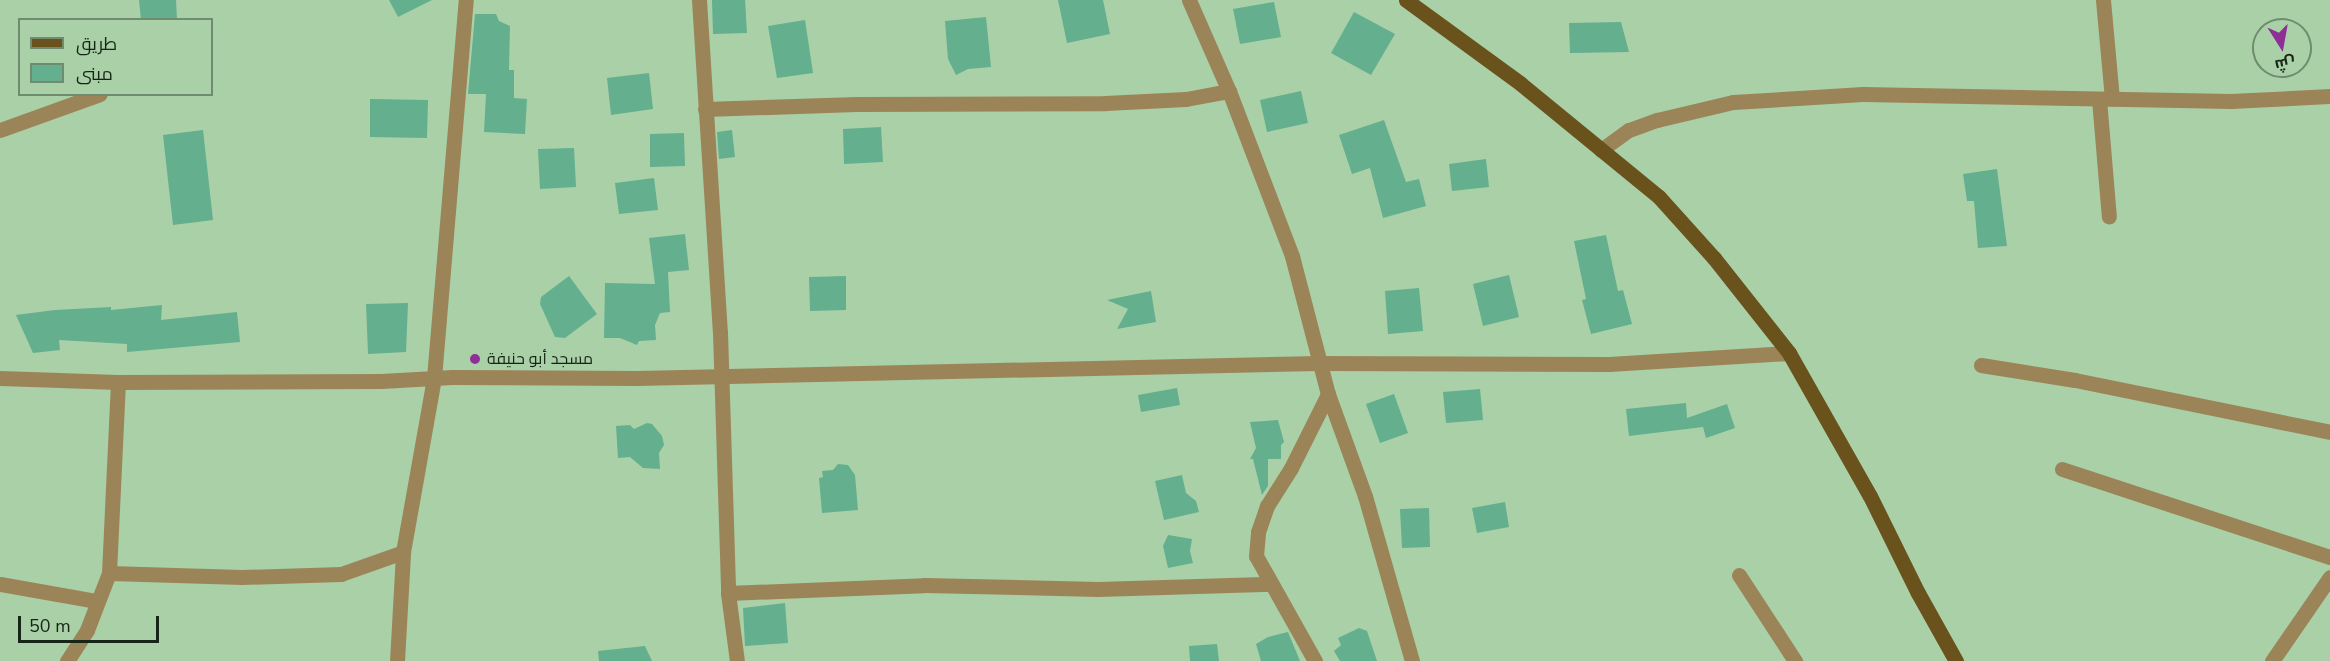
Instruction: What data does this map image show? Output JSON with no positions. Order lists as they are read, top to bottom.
{
  "places": ["مسجد أبو حنيفة"],
  "legend": ["طريق", "مبنى"],
  "scale_bar": "50 m",
  "north": "bottom"
}
